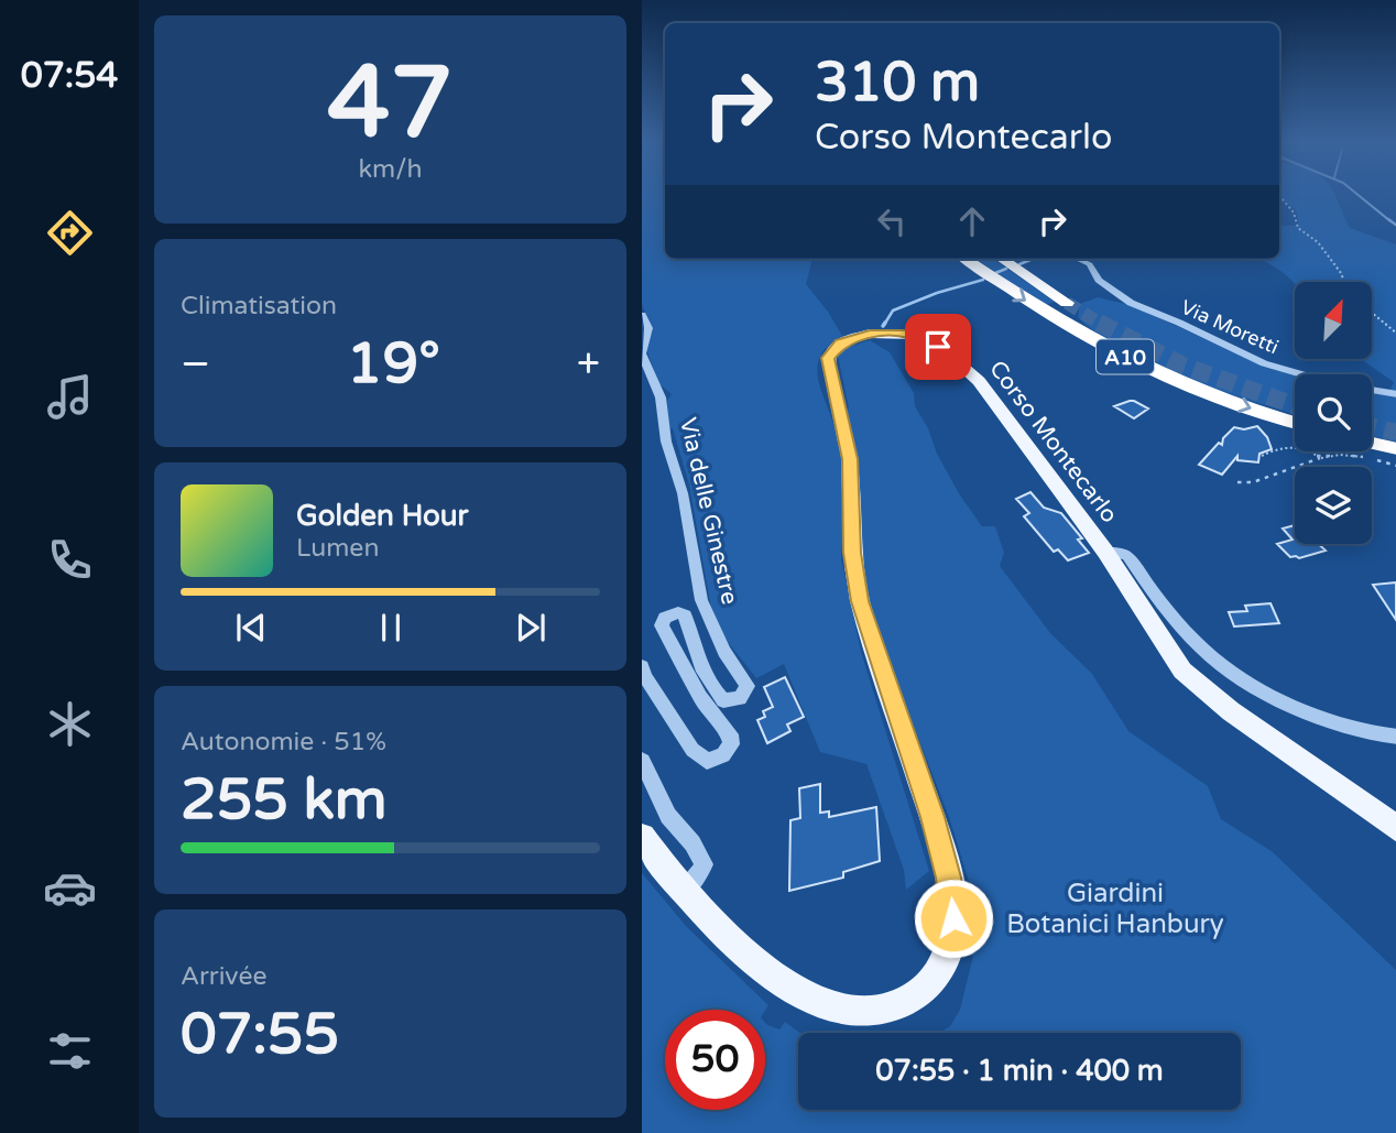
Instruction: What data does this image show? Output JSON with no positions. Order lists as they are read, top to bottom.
{
  "streets": {
    "highway": ["A10"],
    "main road": ["Corso Montecarlo"],
    "street": ["Via Moretti", "Via delle Ginestre"]
  },
  "parks": ["Giardini Botanici Hanbury"],
  "north": "top right",
  "page": {
    "tabs": "07:54",
    "tile": [
      ["47", "km/h"],
      "Climatisation",
      ["Autonomie · 51%", "255 km"],
      ["Arrivée", "07:55"]
    ],
    "turn": ["310 m", "Corso Montecarlo"],
    "heat": ["−", "19°", "+"],
    "song": ["Golden Hour", "Lumen"],
    "limit": "50",
    "trip": "07:55 · 1 min · 400 m"
  }
}
